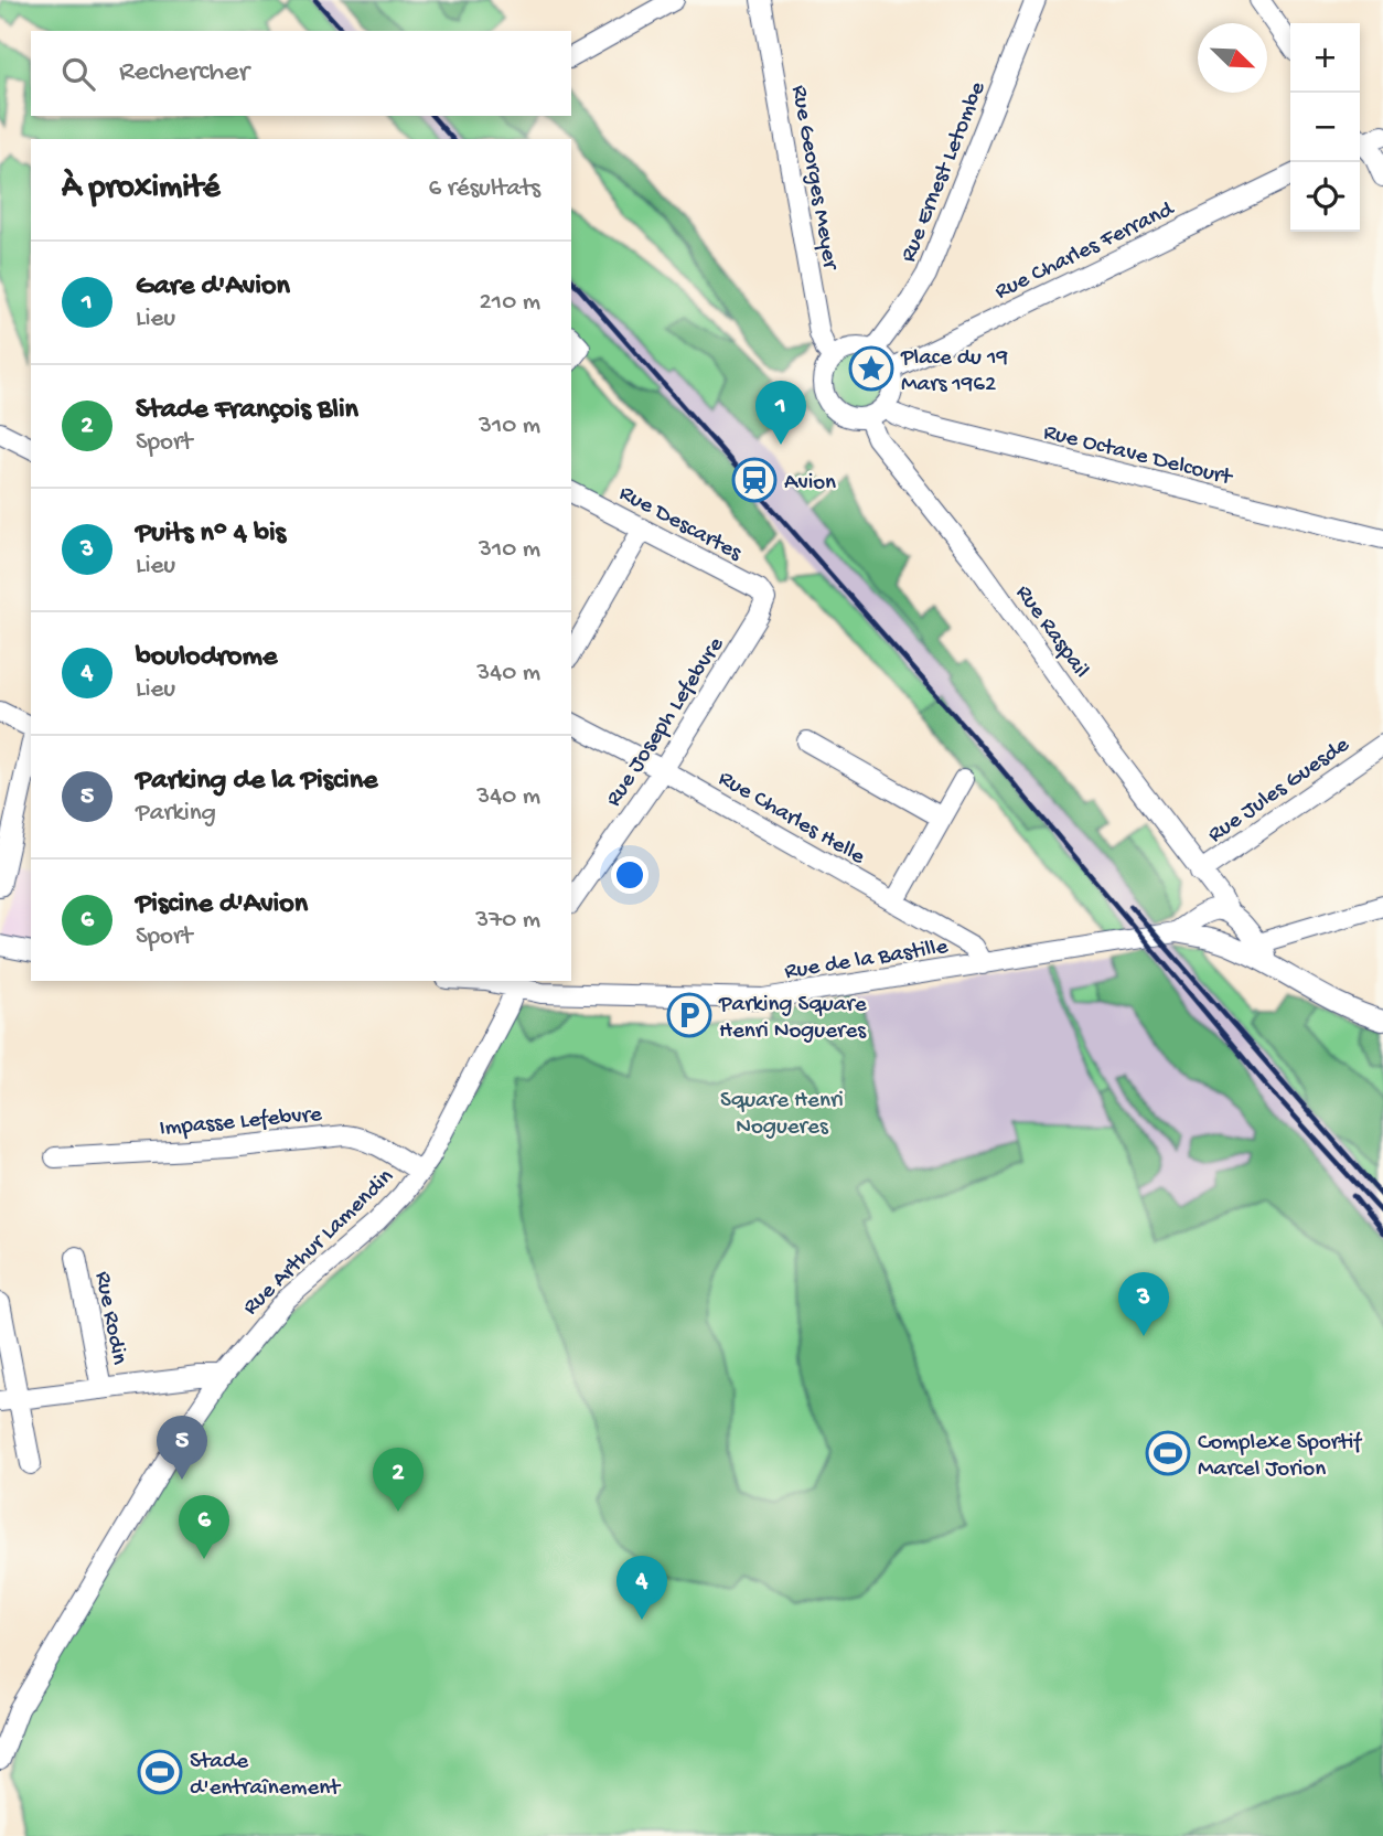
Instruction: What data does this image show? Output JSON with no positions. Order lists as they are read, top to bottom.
{
  "streets": {
    "street": [
      "Rue Ernest Letombe",
      "Rue Georges Meyer",
      "Rue Charles Ferrand",
      "Rue Octave Delcourt",
      "Rue Descartes",
      "Rue Raspail",
      "Rue Joseph Lefebvre",
      "Rue Jules Guesde",
      "Rue Charles Helle",
      "Rue de la Bastille",
      "Impasse Lefebvre",
      "Rue Arthur Lamendin",
      "Rue Rodin"
    ]
  },
  "crossings": [
    ["Rue Ernest Letombe", "Rue Georges Meyer"],
    ["Rue Ernest Letombe", "Rue Charles Ferrand"],
    ["Rue Ernest Letombe", "Rue Octave Delcourt"],
    ["Rue Ernest Letombe", "Rue Raspail"],
    ["Rue Georges Meyer", "Rue Charles Ferrand"],
    ["Rue Georges Meyer", "Rue Octave Delcourt"],
    ["Rue Georges Meyer", "Rue Raspail"],
    ["Rue Charles Ferrand", "Rue Octave Delcourt"],
    ["Rue Charles Ferrand", "Rue Raspail"],
    ["Rue Octave Delcourt", "Rue Raspail"],
    ["Rue Descartes", "Rue Joseph Lefebvre"],
    ["Rue Raspail", "Rue Jules Guesde"],
    ["Rue Raspail", "Rue de la Bastille"],
    ["Rue Joseph Lefebvre", "Rue Charles Helle"],
    ["Rue Charles Helle", "Rue de la Bastille"],
    ["Rue de la Bastille", "Rue Arthur Lamendin"],
    ["Impasse Lefebvre", "Rue Arthur Lamendin"]
  ],
  "parks": ["Square Henri Nogueres"],
  "places": {
    "place": ["Place du 19 Mars 1962"],
    "station": ["Avion"],
    "parking": ["Parking Square Henri Nogueres"],
    "sports": ["Complexe Sportif Marcel Jorion", "Stade d'entraînement"]
  },
  "north": "bottom right",
  "page": {
    "map_buttons": ["+", "−"],
    "search": "Rechercher",
    "heading": ["À proximité", "6 résultats"],
    "list": [
      {
        "mark": "1",
        "name": "Gare d'Avion",
        "note": "Lieu",
        "value": "210 m"
      },
      {
        "mark": "2",
        "name": "Stade François Blin",
        "note": "Sport",
        "value": "310 m"
      },
      {
        "mark": "3",
        "name": "Puits n° 4 bis",
        "note": "Lieu",
        "value": "310 m"
      },
      {
        "mark": "4",
        "name": "boulodrome",
        "note": "Lieu",
        "value": "340 m"
      },
      {
        "mark": "5",
        "name": "Parking de la Piscine",
        "note": "Parking",
        "value": "340 m"
      },
      {
        "mark": "6",
        "name": "Piscine d'Avion",
        "note": "Sport",
        "value": "370 m"
      }
    ],
    "pins": [
      "1",
      "3",
      "5",
      "2",
      "6",
      "4"
    ]
  }
}
